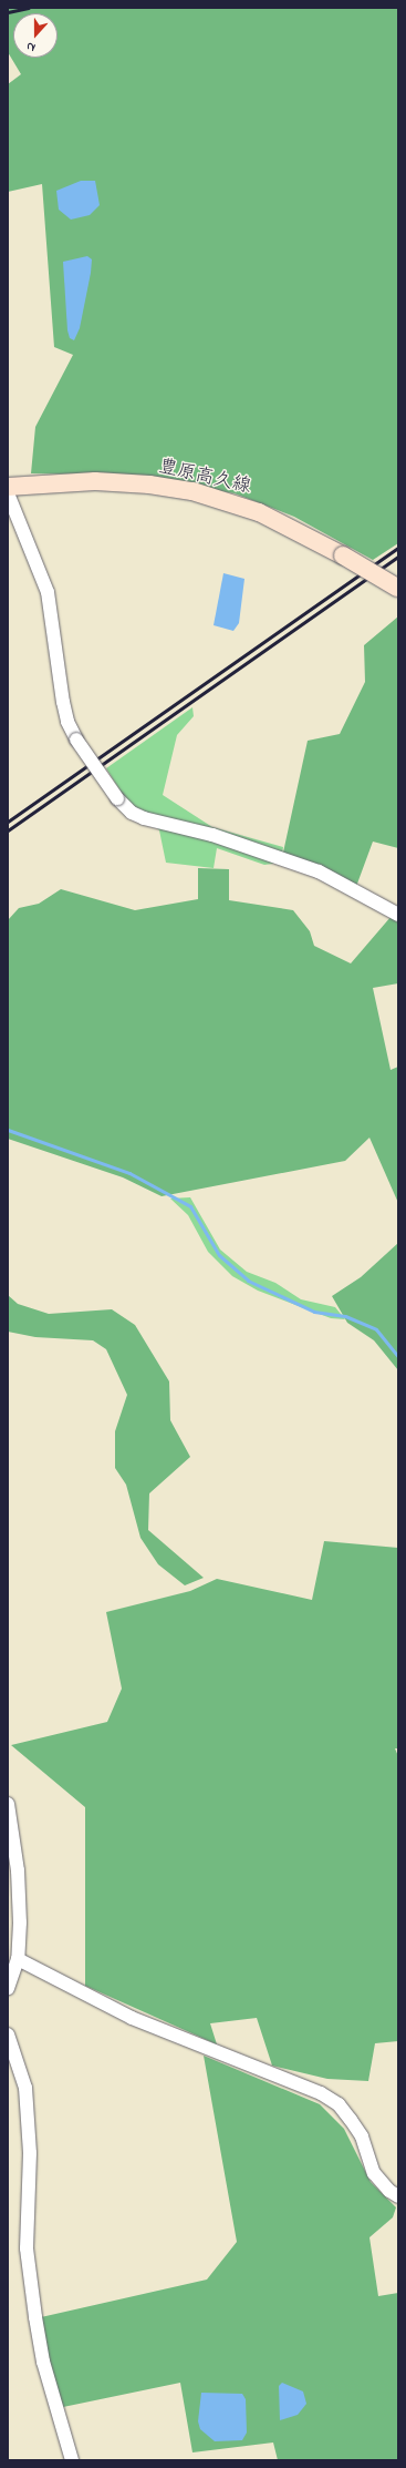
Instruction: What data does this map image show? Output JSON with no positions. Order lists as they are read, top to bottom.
{
  "streets": {
    "main road": ["豊原高久線"]
  },
  "north": "bottom"
}
